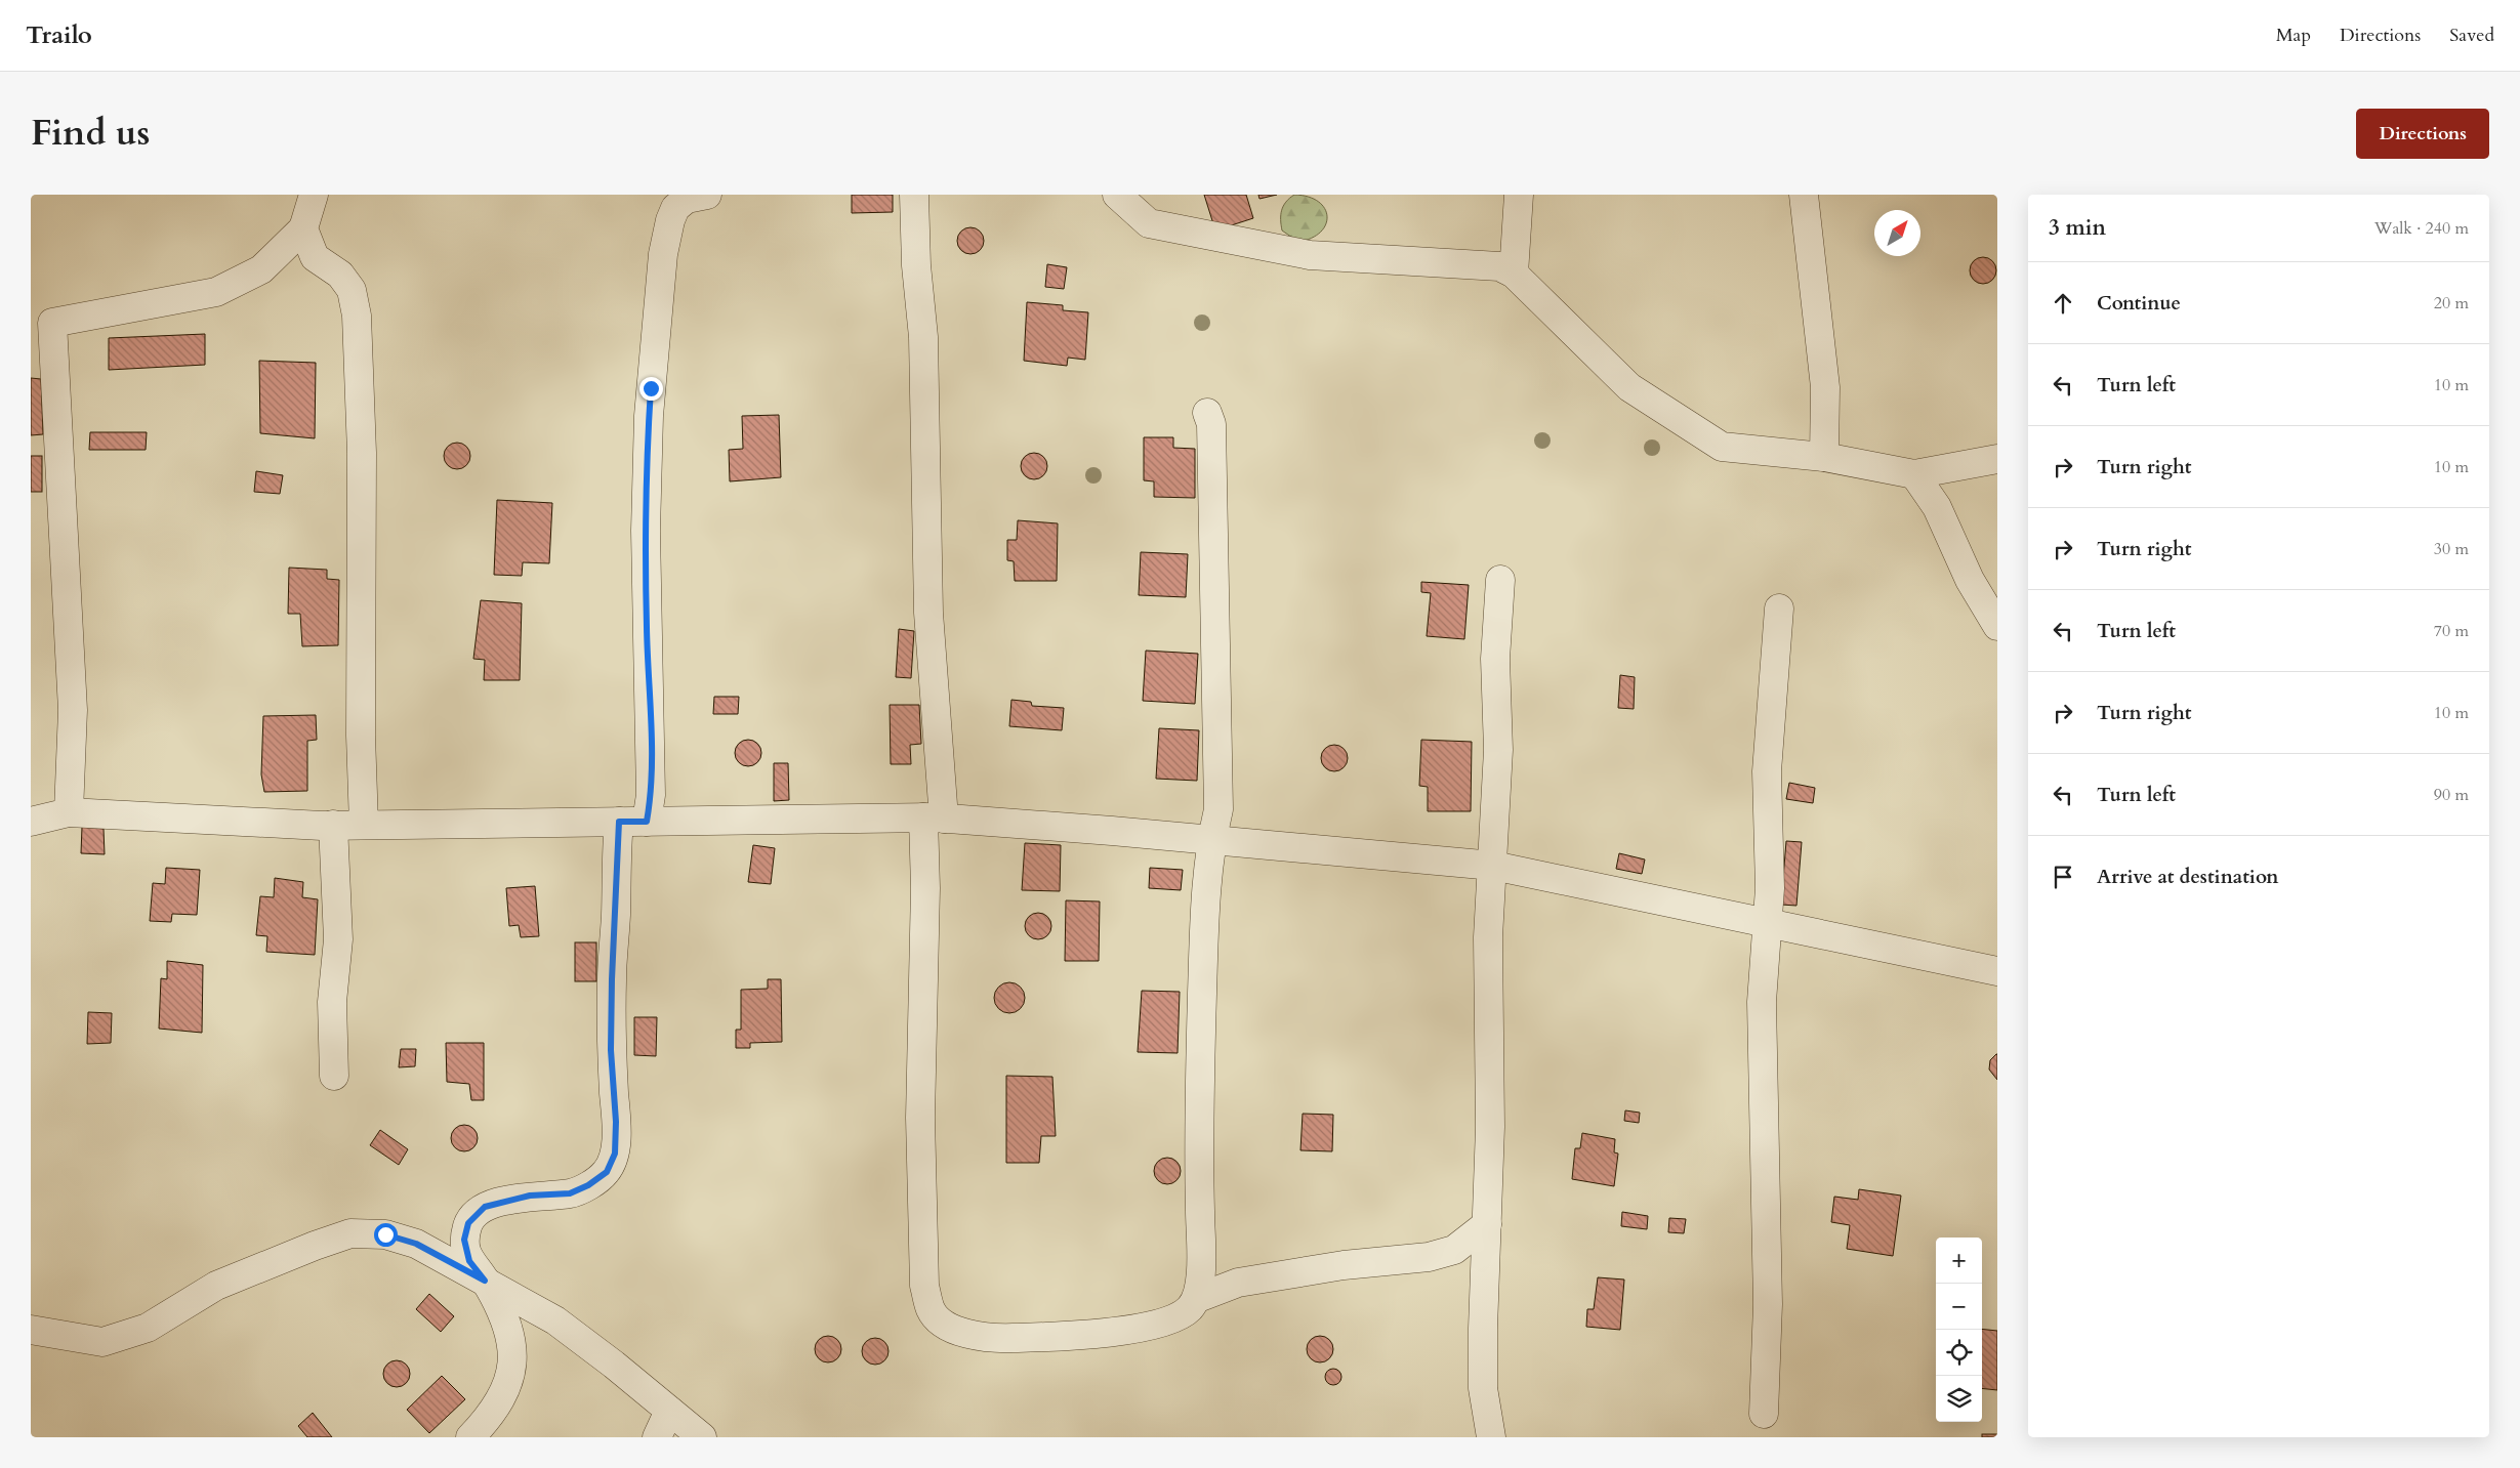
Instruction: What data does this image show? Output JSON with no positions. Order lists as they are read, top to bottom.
{
  "north": "top right",
  "page": {
    "header": "Trailo",
    "nav": ["Map", "Directions", "Saved"],
    "title": "Find us",
    "buttons": "Directions",
    "heading": ["3 min", "Walk · 240 m"],
    "list": [
      ["Continue", "20 m"],
      ["Turn left", "10 m"],
      ["Turn right", "10 m"],
      ["Turn right", "30 m"],
      ["Turn left", "70 m"],
      ["Turn right", "10 m"],
      ["Turn left", "90 m"],
      "Arrive at destination"
    ],
    "map_buttons": ["+", "−"]
  }
}
